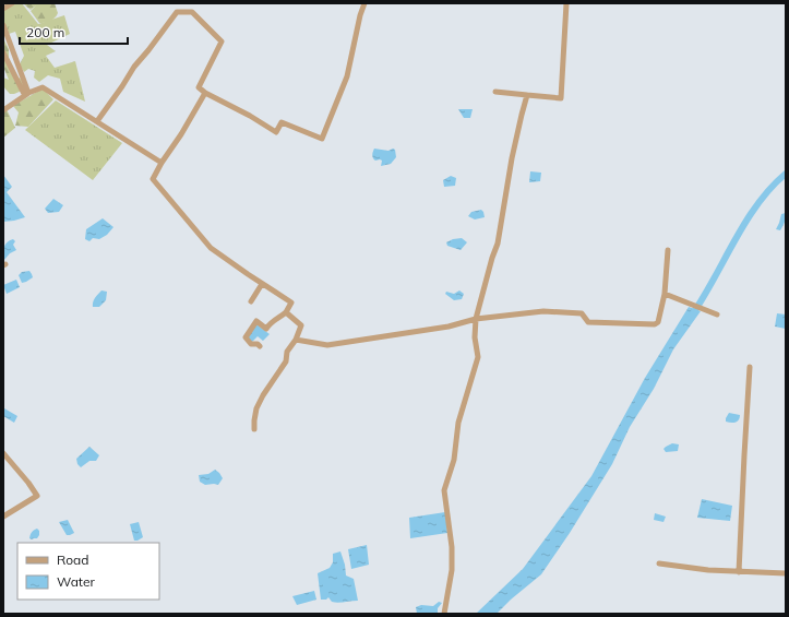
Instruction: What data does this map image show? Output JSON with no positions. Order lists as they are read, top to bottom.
{
  "legend": ["Road", "Water"],
  "scale_bar": "200 m"
}
